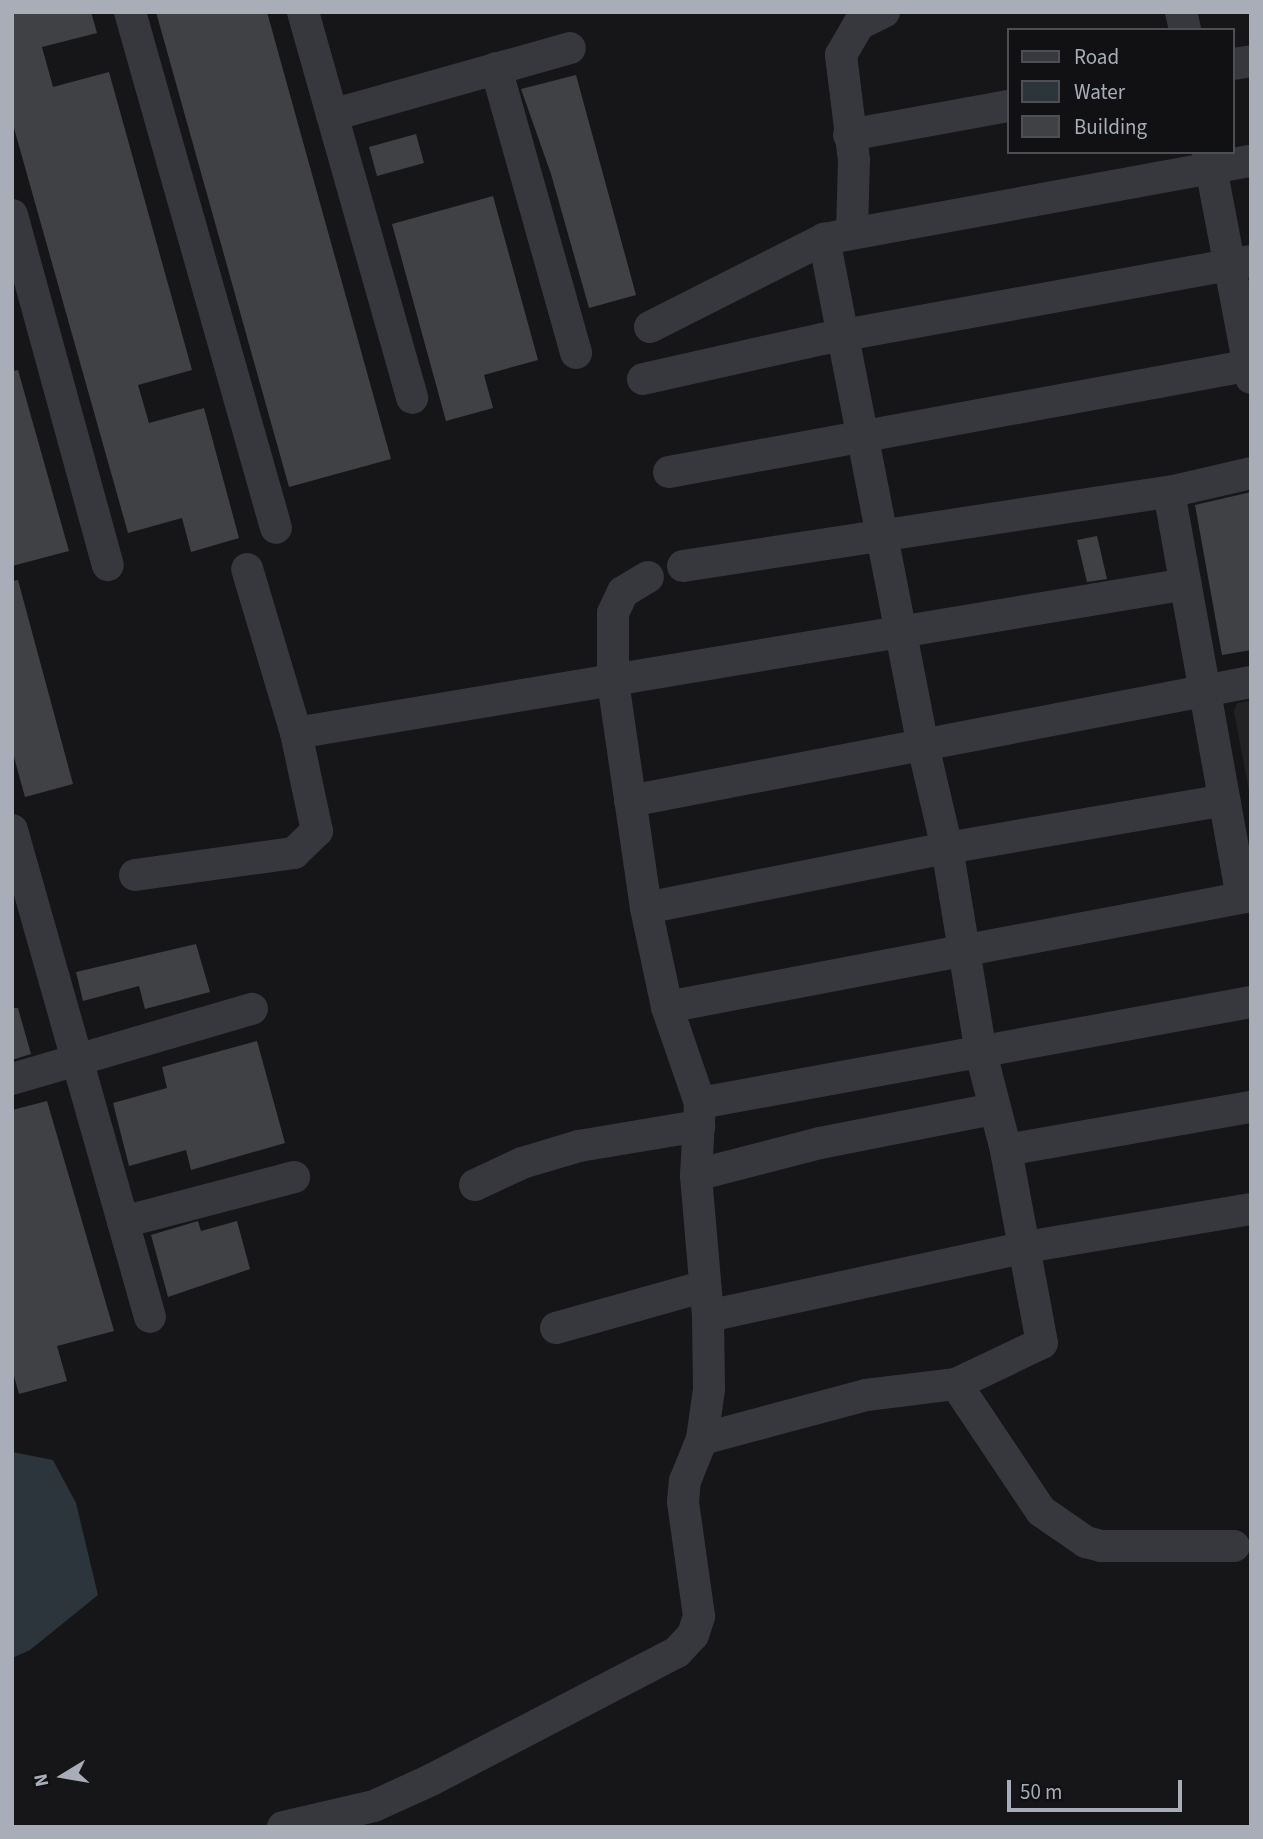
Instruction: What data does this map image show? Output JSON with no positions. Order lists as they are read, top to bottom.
{
  "legend": ["Road", "Water", "Building"],
  "scale_bar": "50 m",
  "north": "left"
}
